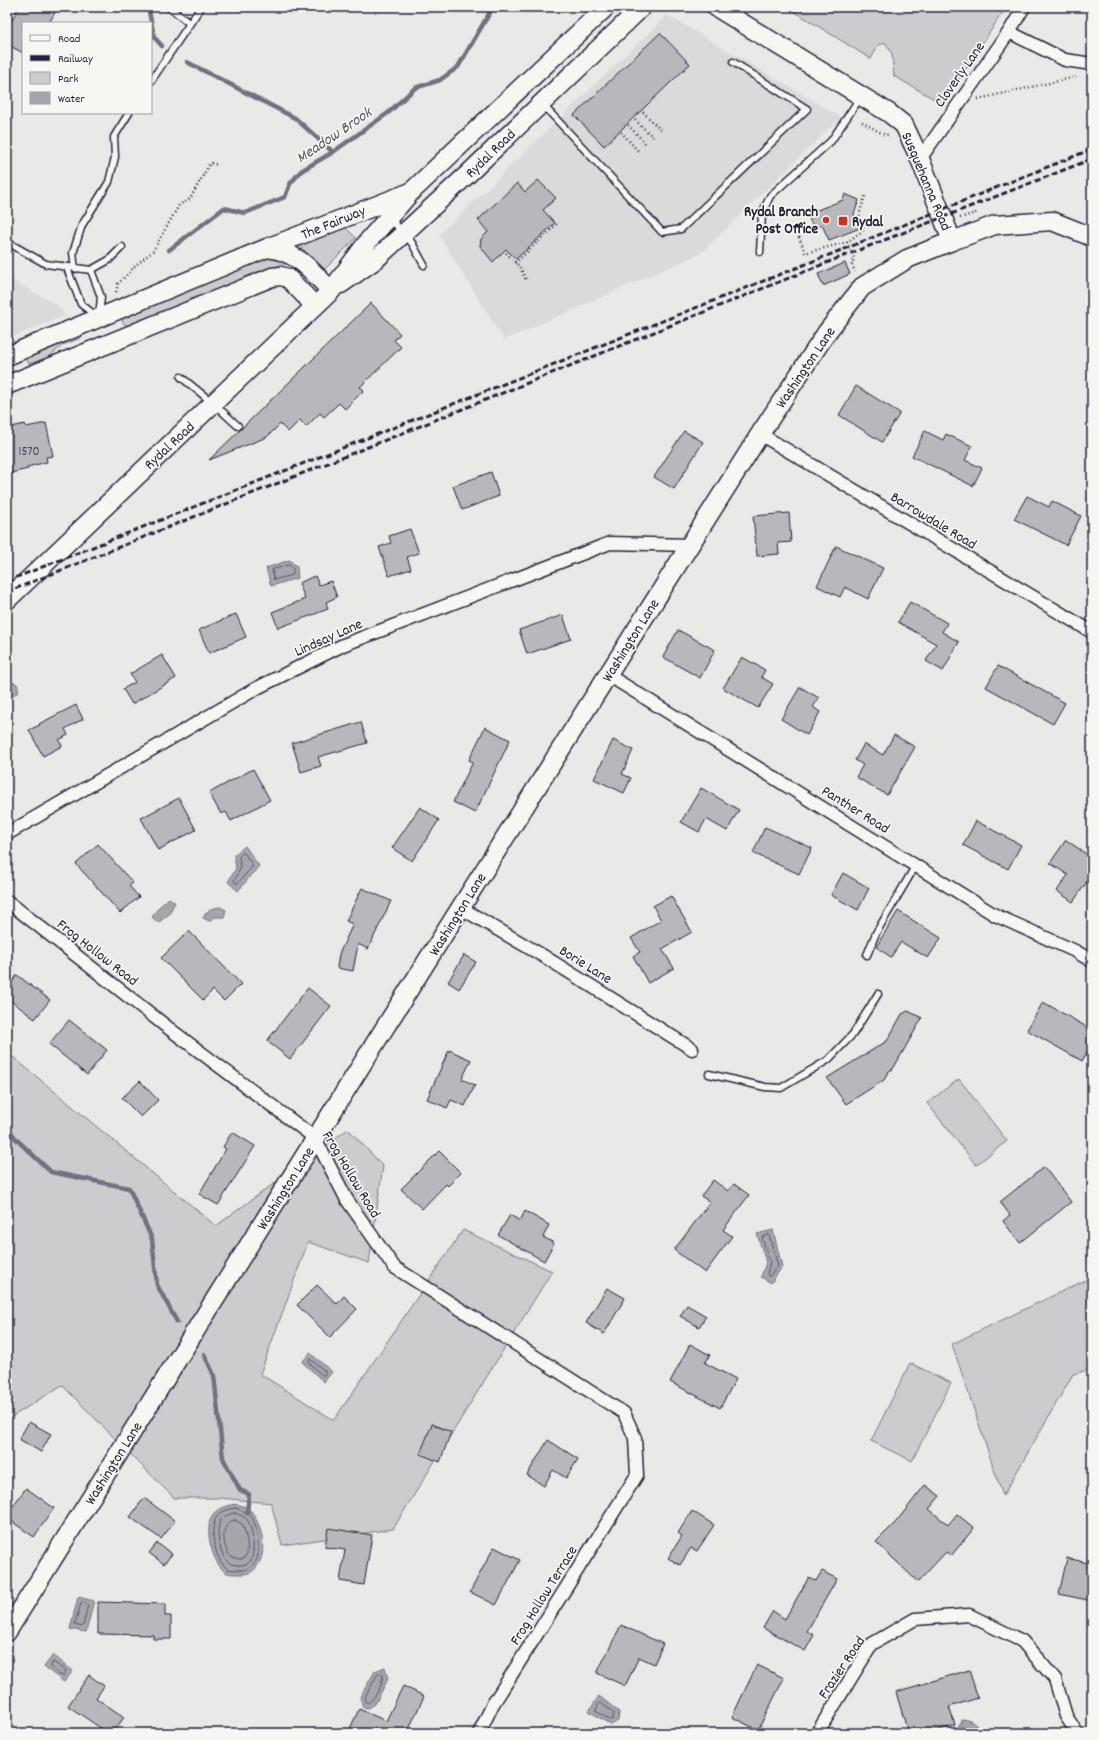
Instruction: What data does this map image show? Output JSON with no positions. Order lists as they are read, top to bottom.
{
  "streets": {
    "main road": [
      "Rydal Road",
      "Susquehanna Road",
      "The Fairway",
      "Washington Lane"
    ],
    "street": [
      "Cloverly Lane",
      "Barrowdale Road",
      "Lindsay Lane",
      "Panther Road",
      "Frog Hollow Road",
      "Borie Lane",
      "Frog Hollow Terrace",
      "Frazier Road"
    ]
  },
  "crossings": [
    ["Cloverly Lane", "Susquehanna Road"],
    ["Rydal Road", "The Fairway"],
    ["Susquehanna Road", "Washington Lane"],
    ["Washington Lane", "Barrowdale Road"],
    ["Washington Lane", "Lindsay Lane"],
    ["Washington Lane", "Panther Road"],
    ["Washington Lane", "Frog Hollow Road"],
    ["Washington Lane", "Borie Lane"],
    ["Frog Hollow Road", "Frog Hollow Terrace"]
  ],
  "water": ["Meadow Brook"],
  "places": {
    "other": ["Rydal Branch Post Office"],
    "transit": ["Rydal"]
  },
  "house_numbers": ["1570"],
  "legend": [
    "Road",
    "Railway",
    "Park",
    "Water"
  ]
}
